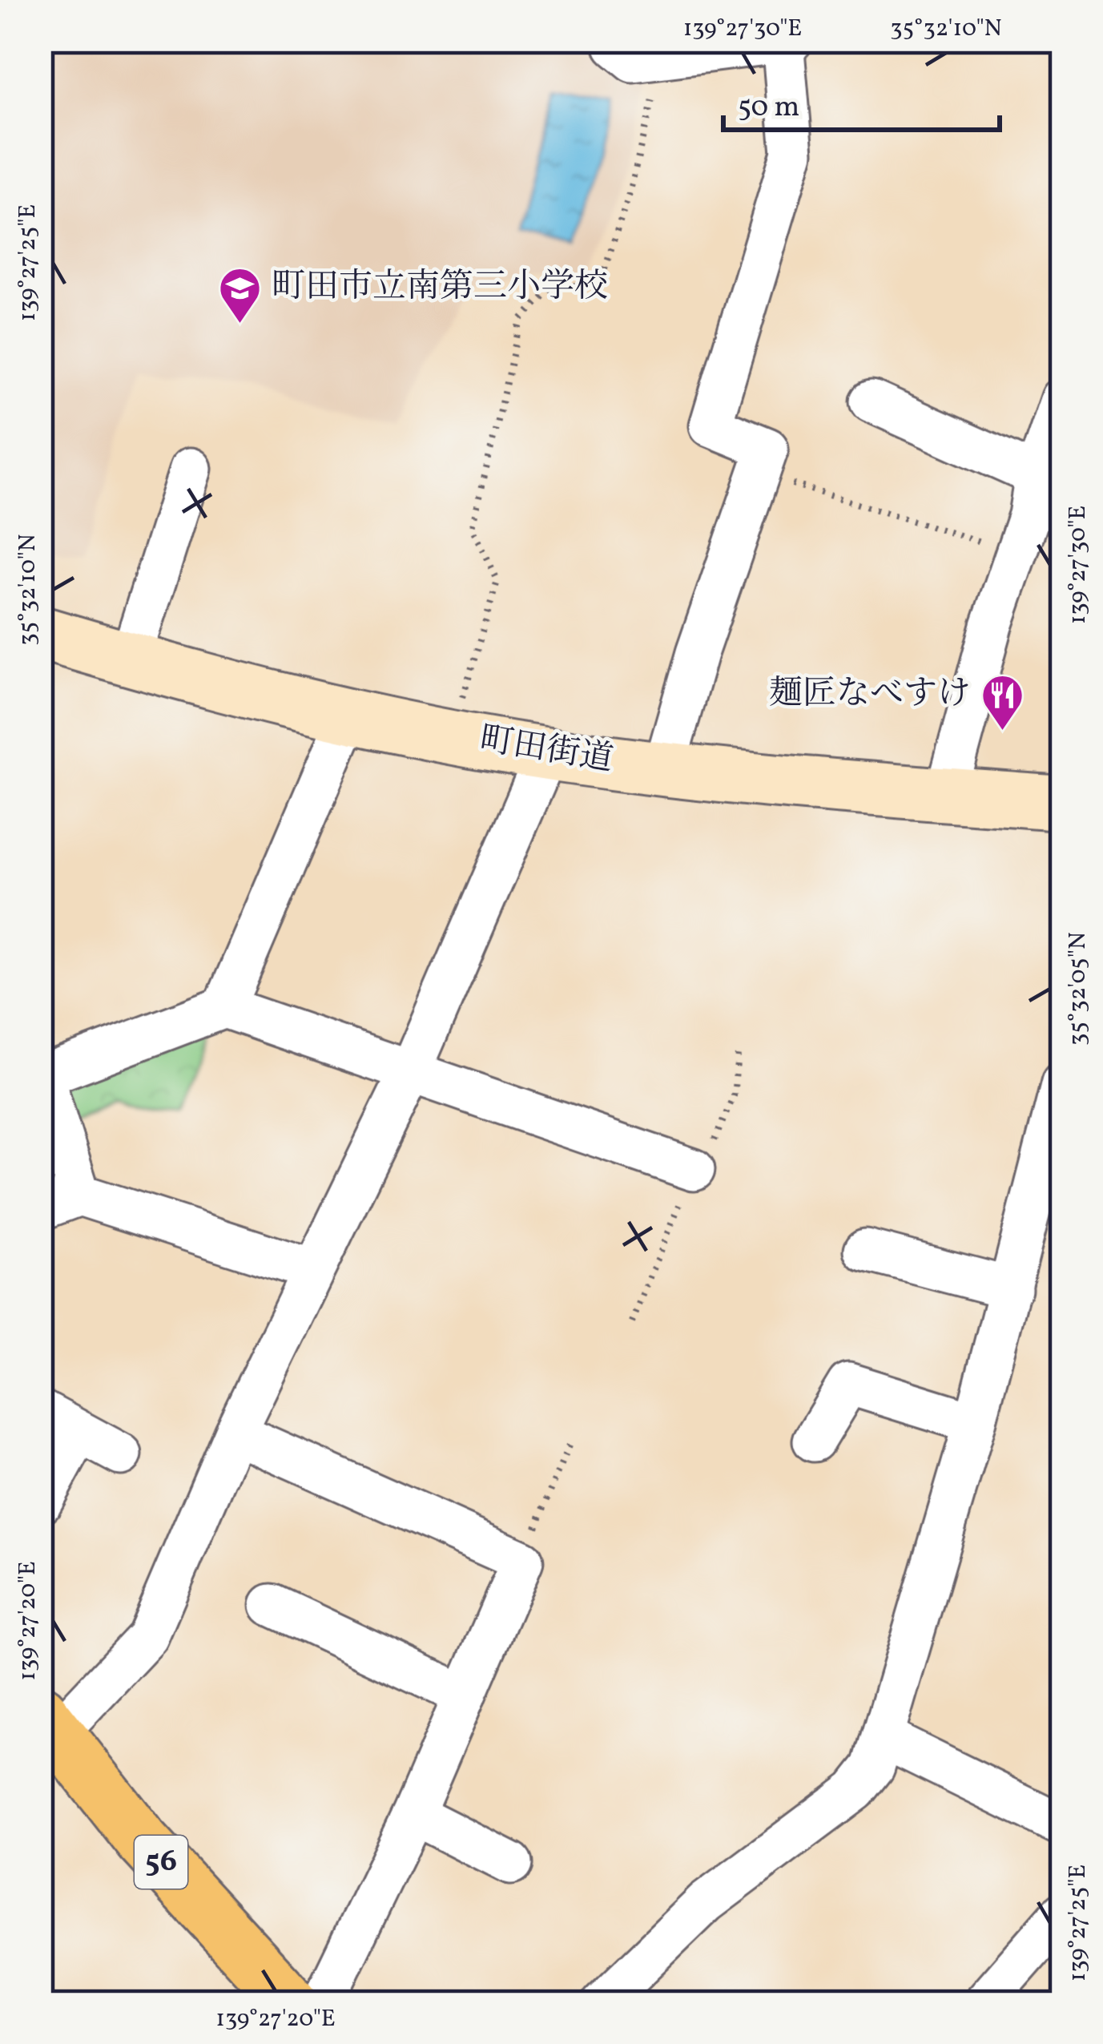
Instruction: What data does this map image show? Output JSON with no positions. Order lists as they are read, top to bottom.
{
  "streets": {
    "main road": ["町田街道", "56"]
  },
  "places": {
    "school or university": ["町田市立南第三小学校"],
    "restaurant": ["麺匠なべすけ"]
  },
  "scale_bar": "50 m",
  "coordinates": [
    "139°27'30\"E",
    "35°32'10\"N",
    "139°27'25\"E",
    "35°32'05\"N",
    "139°27'20\"E"
  ]
}
